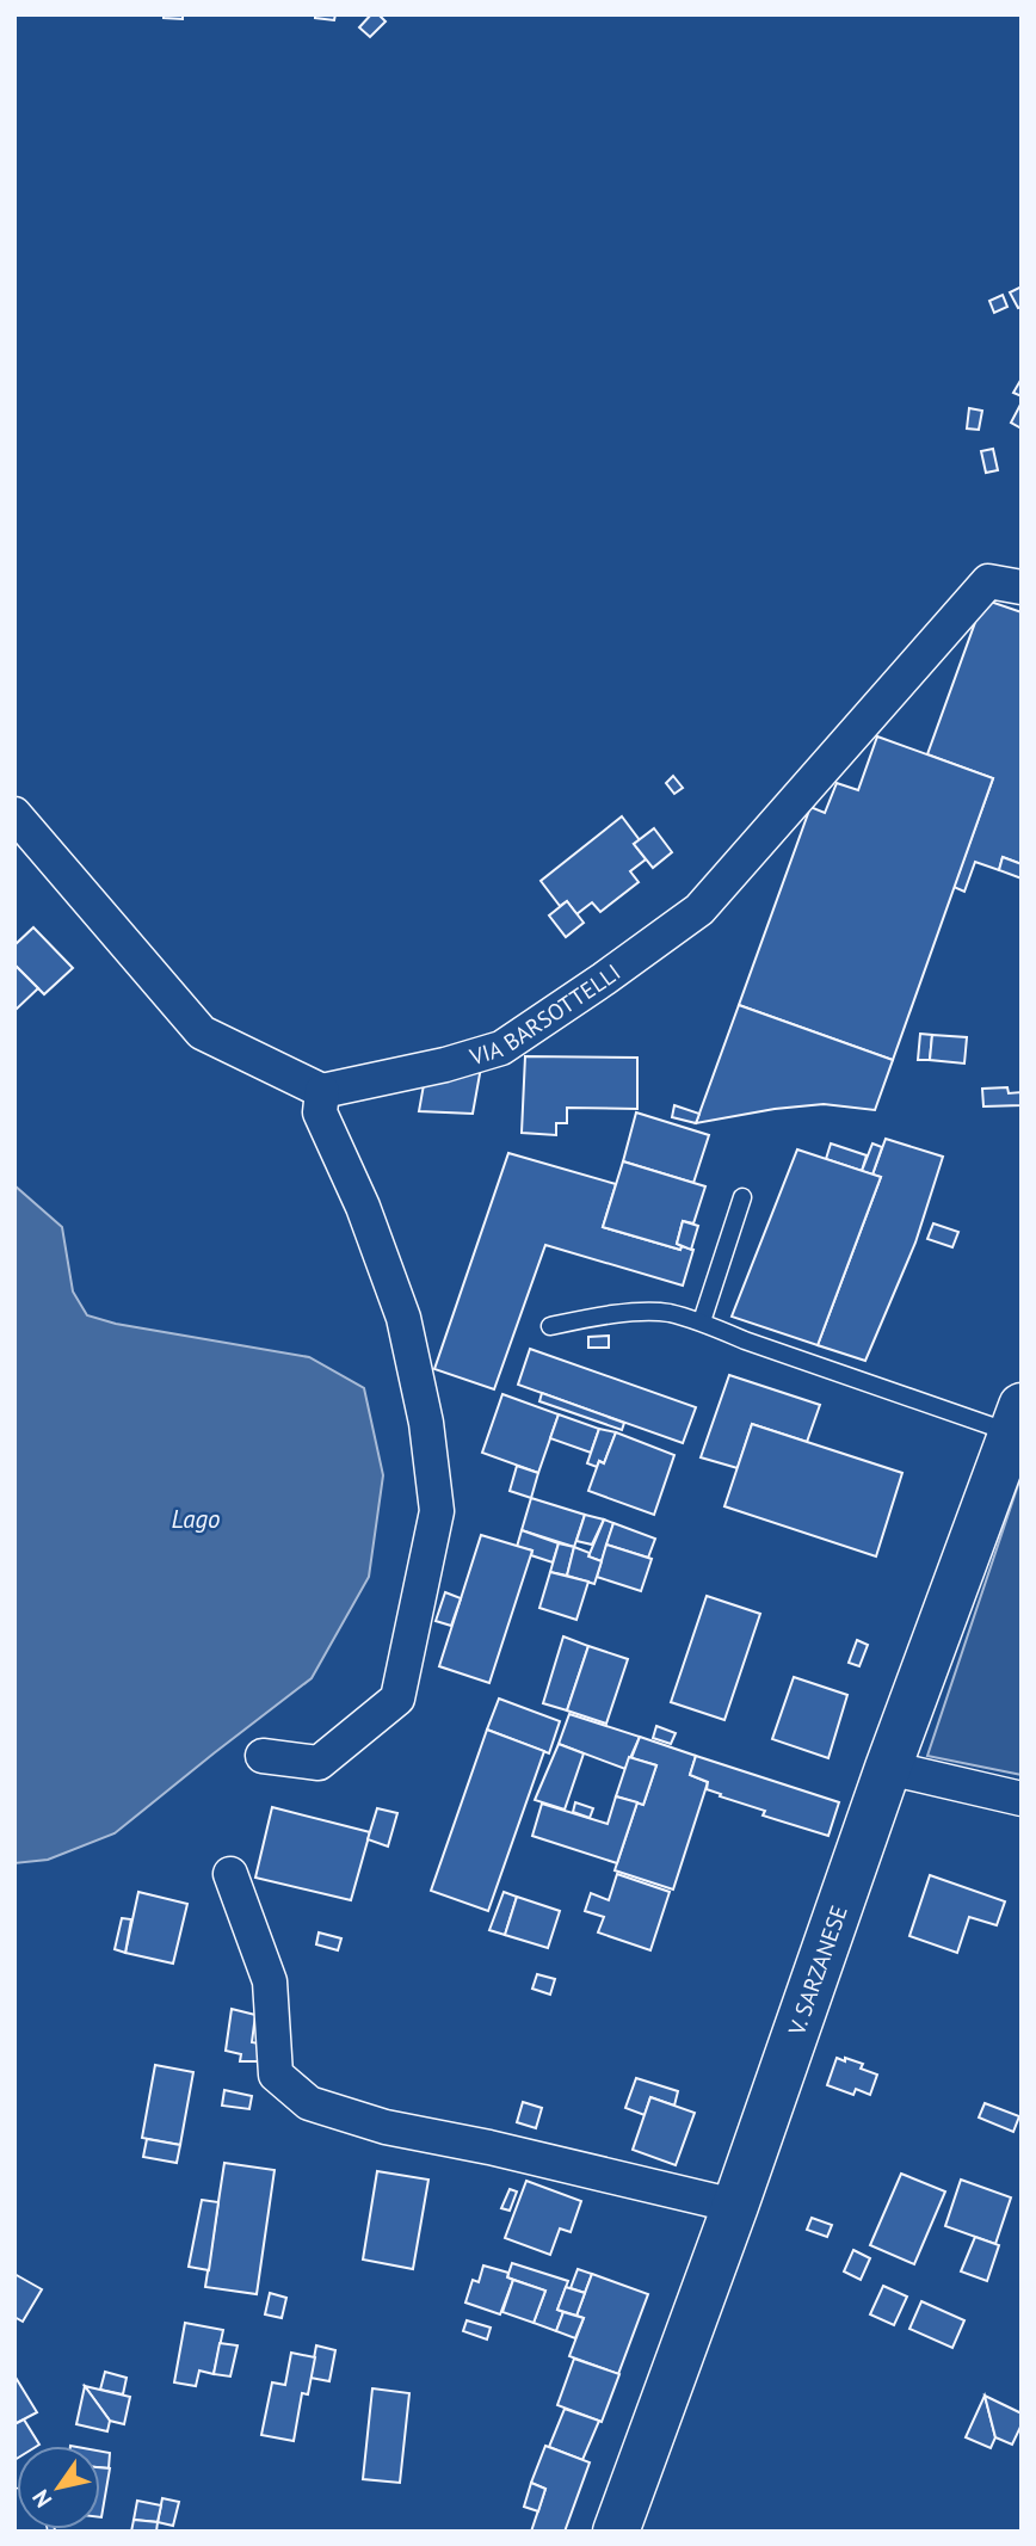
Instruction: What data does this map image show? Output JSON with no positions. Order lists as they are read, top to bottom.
{
  "streets": {
    "main road": ["V. SARZANESE"],
    "street": ["VIA BARSOTTELLI"]
  },
  "water": ["Lago"],
  "north": "bottom left"
}
